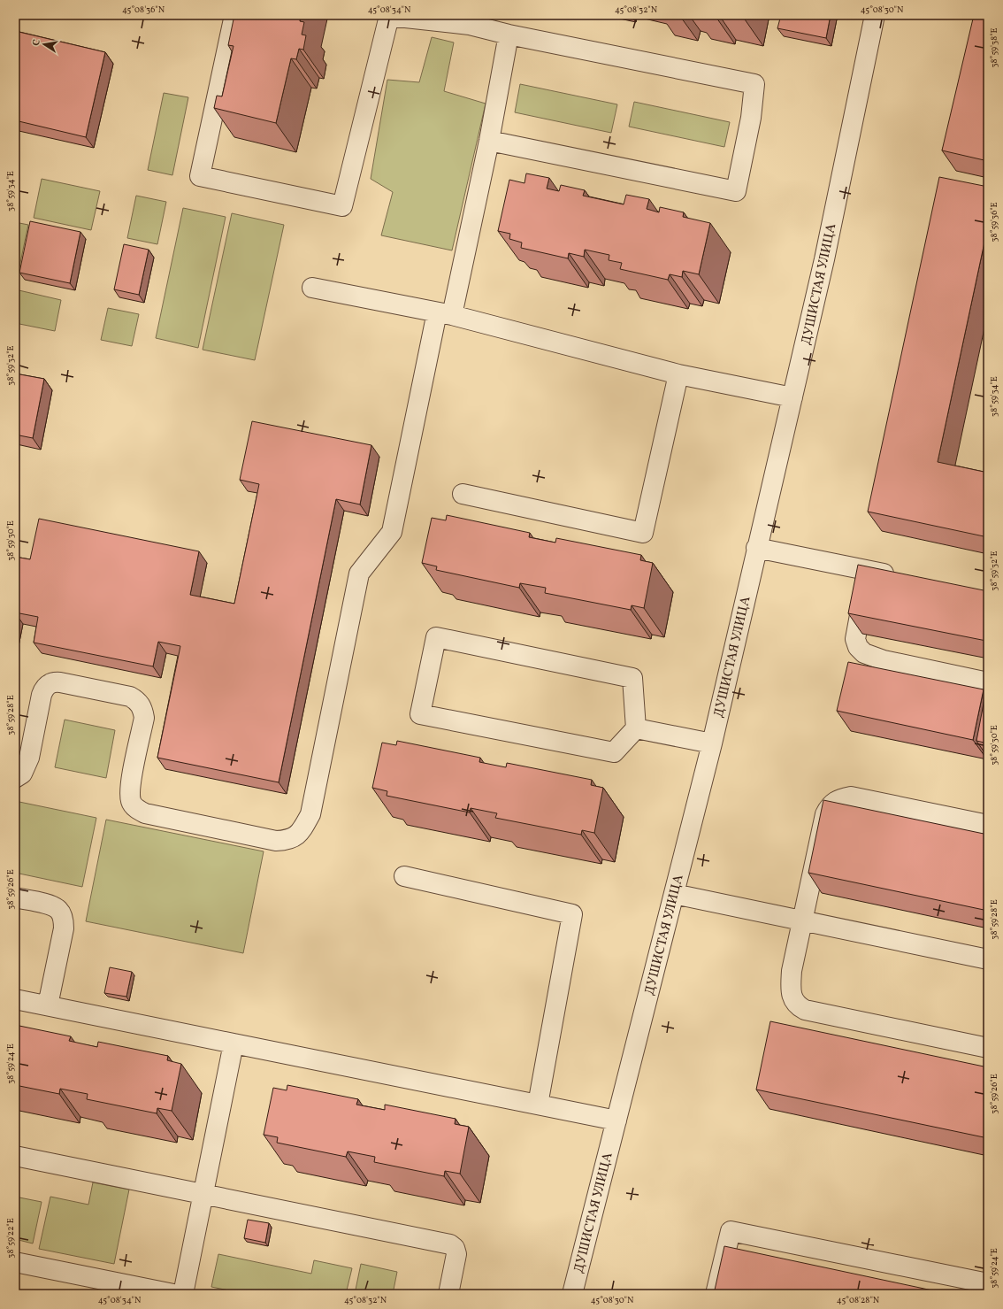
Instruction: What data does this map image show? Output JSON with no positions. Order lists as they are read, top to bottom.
{
  "streets": {
    "street": ["ДУШИСТАЯ УЛИЦА"]
  },
  "north": "left",
  "coordinates": [
    "45°08'36\"N",
    "45°08'34\"N",
    "45°08'32\"N",
    "45°08'30\"N",
    "38°59'38\"E",
    "38°59'34\"E",
    "38°59'36\"E",
    "38°59'32\"E",
    "38°59'30\"E",
    "38°59'28\"E",
    "38°59'26\"E",
    "38°59'24\"E",
    "38°59'22\"E",
    "45°08'28\"N"
  ]
}
